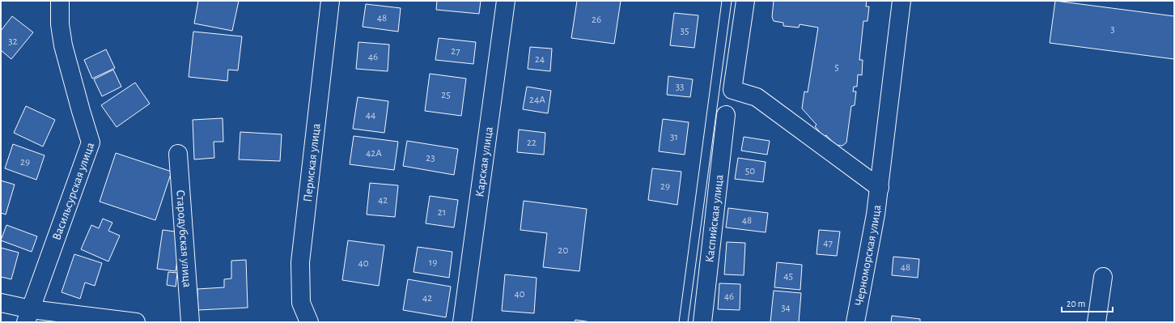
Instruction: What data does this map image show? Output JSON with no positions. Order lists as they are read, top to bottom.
{
  "streets": {
    "street": [
      "Пермская улица",
      "Карская улица",
      "Васильсурская улица",
      "Каспийская улица",
      "Стародубская улица",
      "Черноморская улица"
    ]
  },
  "house_numbers": [
    "48",
    "26",
    "3",
    "35",
    "32",
    "27",
    "46",
    "24",
    "5",
    "33",
    "25",
    "24А",
    "44",
    "31",
    "22",
    "42А",
    "23",
    "29",
    "50",
    "29",
    "42",
    "21",
    "48",
    "47",
    "20",
    "19",
    "40",
    "48",
    "45",
    "40",
    "46",
    "42",
    "34"
  ],
  "scale_bar": "20 m"
}
